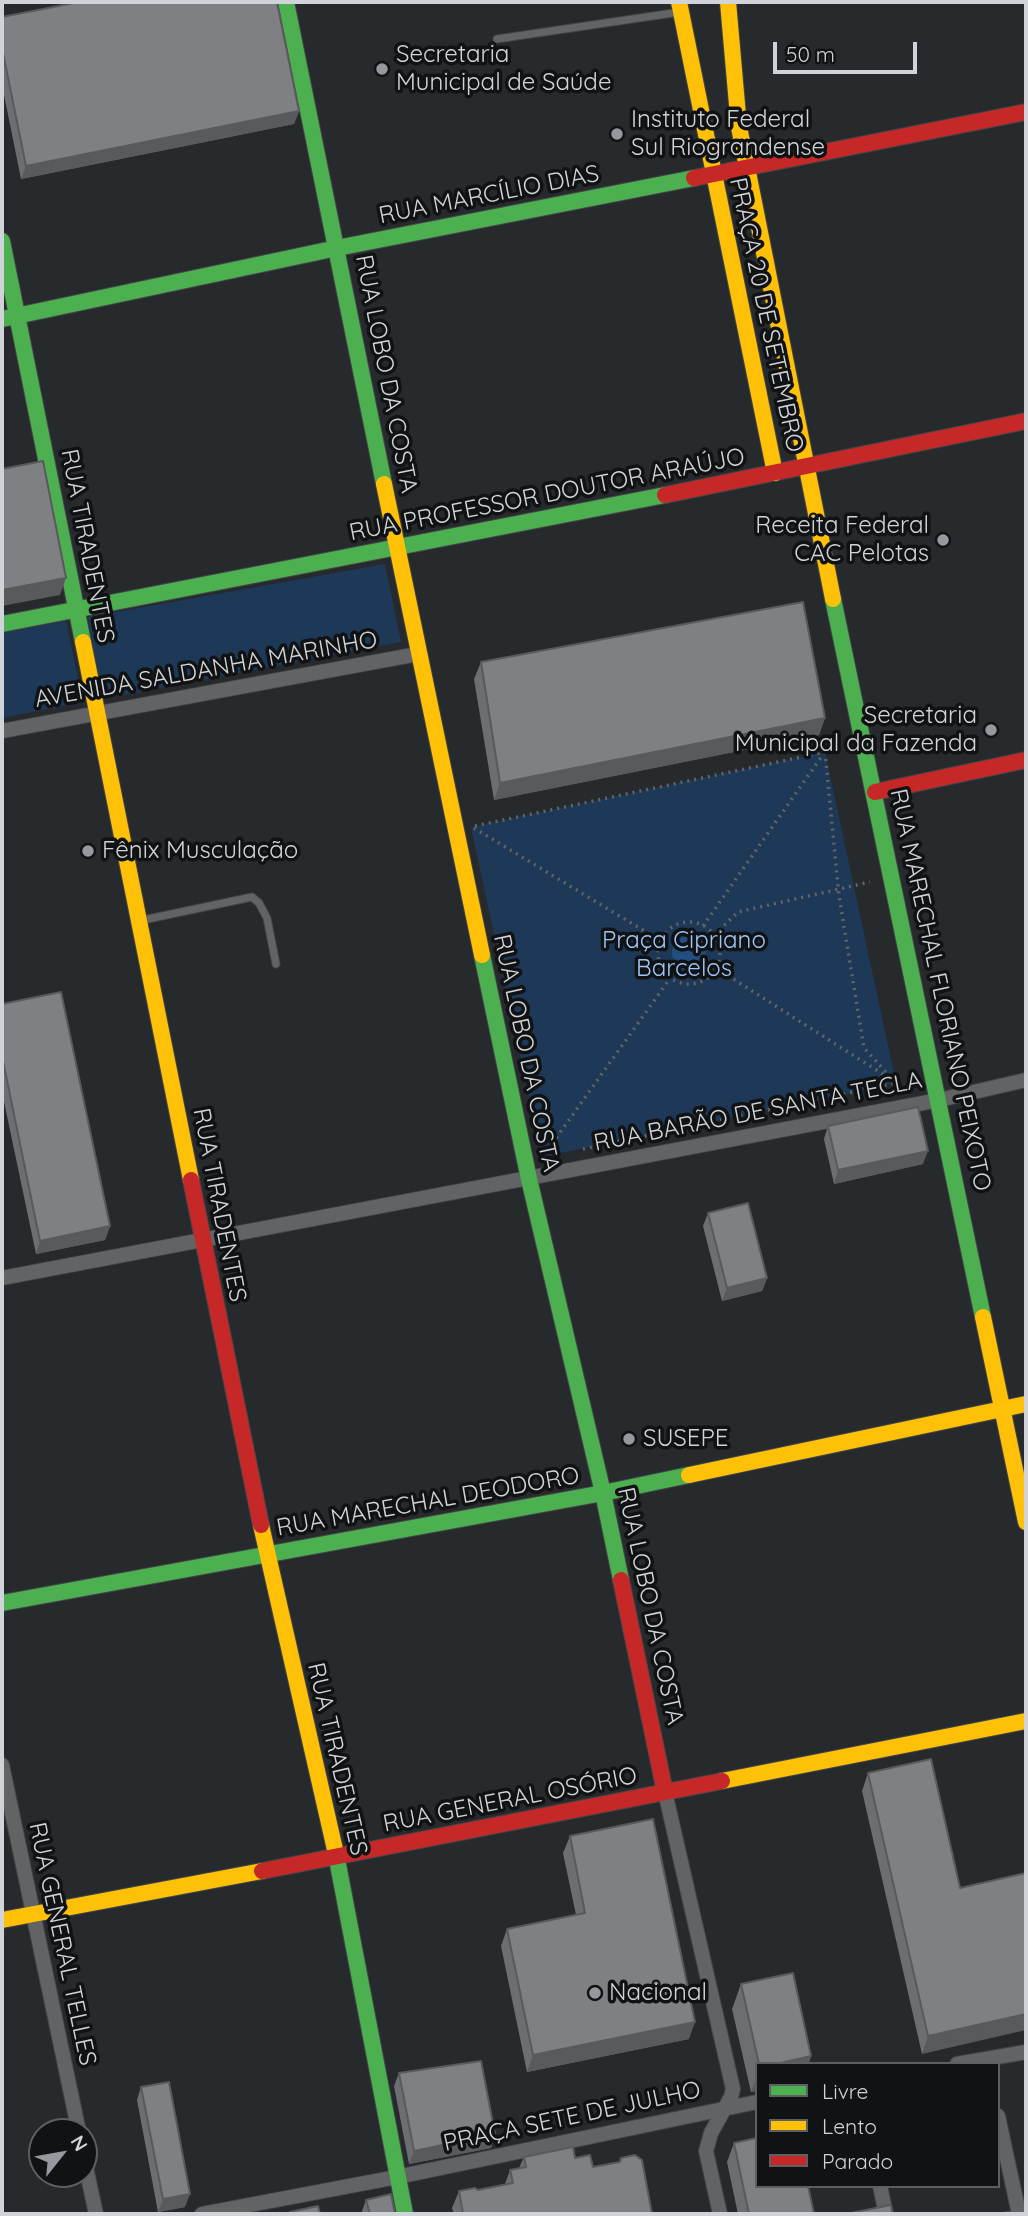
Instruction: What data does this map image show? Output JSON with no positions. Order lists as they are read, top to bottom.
{
  "streets": {
    "street": [
      "RUA MARCÍLIO DIAS",
      "PRAÇA 20 DE SETEMBRO",
      "RUA LOBO DA COSTA",
      "RUA PROFESSOR DOUTOR ARAÚJO",
      "RUA TIRADENTES",
      "AVENIDA SALDANHA MARINHO",
      "RUA MARECHAL FLORIANO PEIXOTO",
      "RUA BARÃO DE SANTA TECLA",
      "RUA MARECHAL DEODORO",
      "RUA GENERAL OSÓRIO",
      "RUA GENERAL TELLES",
      "PRAÇA SETE DE JULHO"
    ]
  },
  "crossings": [
    ["RUA MARCÍLIO DIAS", "PRAÇA 20 DE SETEMBRO"],
    ["RUA MARCÍLIO DIAS", "RUA LOBO DA COSTA"],
    ["RUA MARCÍLIO DIAS", "RUA TIRADENTES"],
    ["PRAÇA 20 DE SETEMBRO", "RUA PROFESSOR DOUTOR ARAÚJO"],
    ["PRAÇA 20 DE SETEMBRO", "RUA MARECHAL FLORIANO PEIXOTO"],
    ["RUA LOBO DA COSTA", "RUA PROFESSOR DOUTOR ARAÚJO"],
    ["RUA LOBO DA COSTA", "AVENIDA SALDANHA MARINHO"],
    ["RUA LOBO DA COSTA", "RUA BARÃO DE SANTA TECLA"],
    ["RUA LOBO DA COSTA", "RUA MARECHAL DEODORO"],
    ["RUA LOBO DA COSTA", "RUA GENERAL OSÓRIO"],
    ["RUA LOBO DA COSTA", "PRAÇA SETE DE JULHO"],
    ["RUA PROFESSOR DOUTOR ARAÚJO", "RUA TIRADENTES"],
    ["RUA PROFESSOR DOUTOR ARAÚJO", "RUA MARECHAL FLORIANO PEIXOTO"],
    ["RUA TIRADENTES", "AVENIDA SALDANHA MARINHO"],
    ["RUA TIRADENTES", "RUA BARÃO DE SANTA TECLA"],
    ["RUA TIRADENTES", "RUA MARECHAL DEODORO"],
    ["RUA TIRADENTES", "RUA GENERAL OSÓRIO"],
    ["RUA TIRADENTES", "PRAÇA SETE DE JULHO"],
    ["RUA MARECHAL FLORIANO PEIXOTO", "RUA BARÃO DE SANTA TECLA"],
    ["RUA MARECHAL FLORIANO PEIXOTO", "RUA MARECHAL DEODORO"],
    ["RUA GENERAL OSÓRIO", "RUA GENERAL TELLES"]
  ],
  "parks": ["Praça Cipriano Barcelos"],
  "places": [
    "Secretaria Municipal de Saúde",
    "Instituto Federal Sul Riograndense",
    "Receita Federal CAC Pelotas",
    "Secretaria Municipal da Fazenda",
    "Fênix Musculação",
    "SUSEPE",
    "Nacional"
  ],
  "legend": ["Livre", "Lento", "Parado"],
  "scale_bar": "50 m",
  "north": "top right"
}
